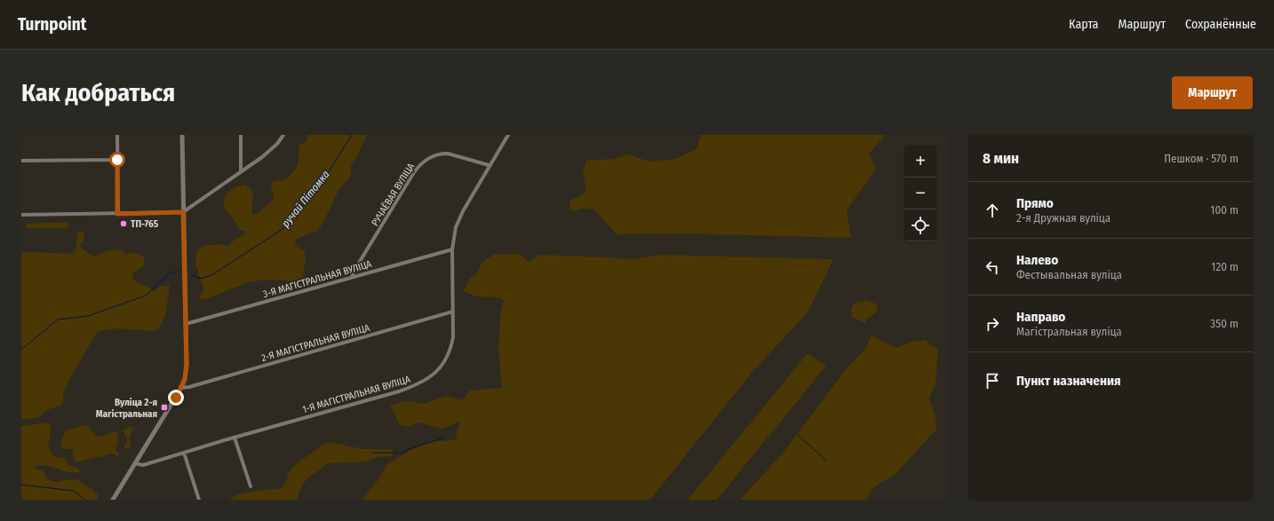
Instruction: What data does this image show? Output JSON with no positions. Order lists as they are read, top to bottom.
{
  "streets": {
    "street": [
      "РУЧАЁВАЯ ВУЛІЦА",
      "3-Я МАГІСТРАЛЬНАЯ ВУЛІЦА",
      "2-Я МАГІСТРАЛЬНАЯ ВУЛІЦА",
      "1-Я МАГІСТРАЛЬНАЯ ВУЛІЦА"
    ]
  },
  "crossings": [
    ["РУЧАЁВАЯ ВУЛІЦА", "3-Я МАГІСТРАЛЬНАЯ ВУЛІЦА"],
    ["РУЧАЁВАЯ ВУЛІЦА", "1-Я МАГІСТРАЛЬНАЯ ВУЛІЦА"],
    ["3-Я МАГІСТРАЛЬНАЯ ВУЛІЦА", "1-Я МАГІСТРАЛЬНАЯ ВУЛІЦА"],
    ["2-Я МАГІСТРАЛЬНАЯ ВУЛІЦА", "1-Я МАГІСТРАЛЬНАЯ ВУЛІЦА"]
  ],
  "water": ["ручай Пітомка"],
  "places": {
    "other": ["ТП-765"],
    "transit": ["Вуліца 2-я Магістральная"]
  },
  "page": {
    "header": "Turnpoint",
    "nav": ["Карта", "Маршрут", "Сохранённые"],
    "buttons": "Маршрут",
    "title": "Как добраться",
    "heading": ["8 мин", "Пешком · 570 m"],
    "map_buttons": ["+", "−"],
    "list": [
      ["Прямо", "2-я Дружная вуліца", "100 m"],
      ["Налево", "Фестывальная вуліца", "120 m"],
      ["Направо", "Магістральная вуліца", "350 m"],
      "Пункт назначения"
    ]
  }
}
